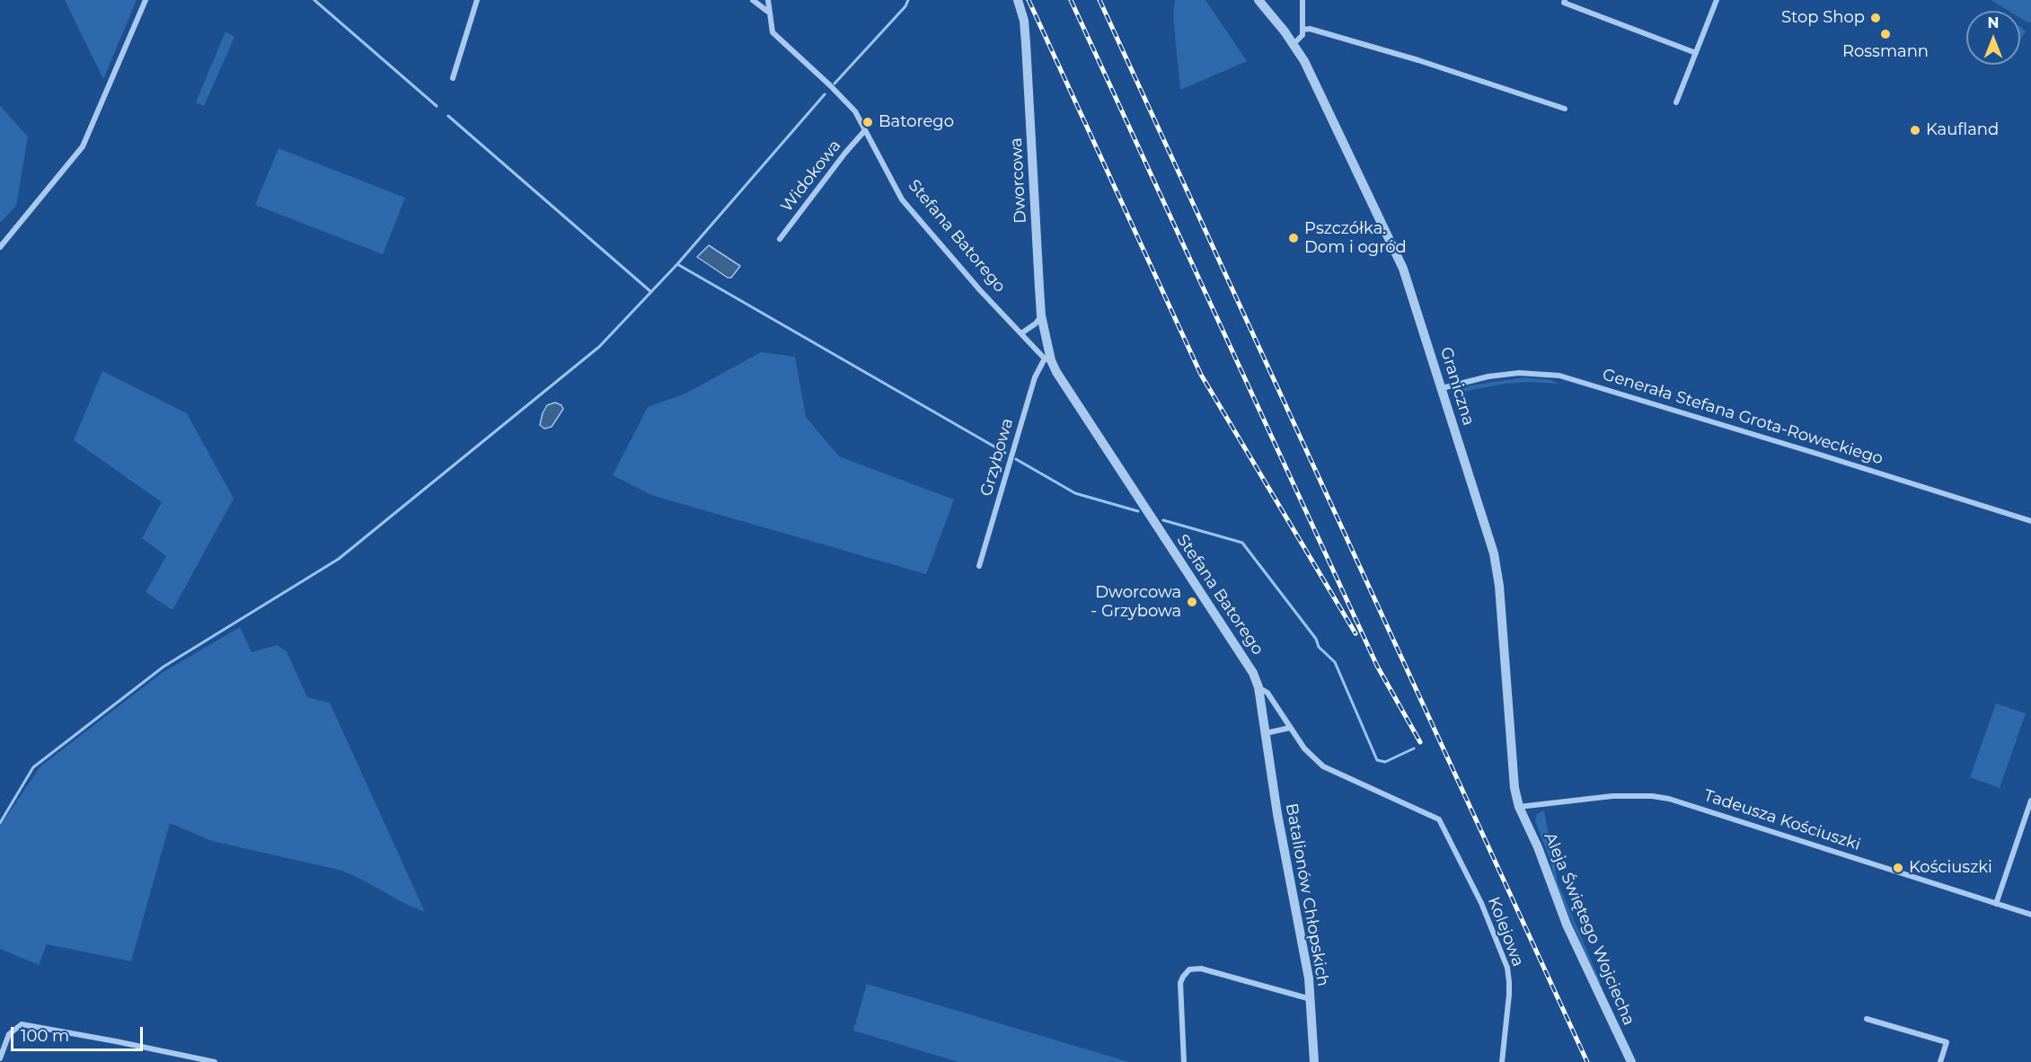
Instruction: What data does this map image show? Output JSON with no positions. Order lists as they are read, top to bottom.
{
  "streets": {
    "street": [
      "Widokowa",
      "Dworcowa",
      "Stefana Batorego",
      "Graniczna",
      "Generała Stefana Grota-Roweckiego",
      "Grzybowa",
      "Tadeusza Kościuszki",
      "Batalionów Chłopskich",
      "Aleja Świętego Wojciecha",
      "Kolejowa"
    ]
  },
  "crossings": [
    ["Widokowa", "Stefana Batorego"],
    ["Dworcowa", "Stefana Batorego"],
    ["Dworcowa", "Grzybowa"],
    ["Stefana Batorego", "Grzybowa"],
    ["Stefana Batorego", "Batalionów Chłopskich"],
    ["Stefana Batorego", "Kolejowa"],
    ["Graniczna", "Generała Stefana Grota-Roweckiego"],
    ["Graniczna", "Tadeusza Kościuszki"],
    ["Graniczna", "Aleja Świętego Wojciecha"],
    ["Tadeusza Kościuszki", "Aleja Świętego Wojciecha"]
  ],
  "places": [
    "Stop Shop",
    "Rossmann",
    "Batorego",
    "Kaufland",
    "Pszczółka. Dom i ogród",
    "Dworcowa - Grzybowa",
    "Kościuszki"
  ],
  "scale_bar": "100 m",
  "north": "top"
}
